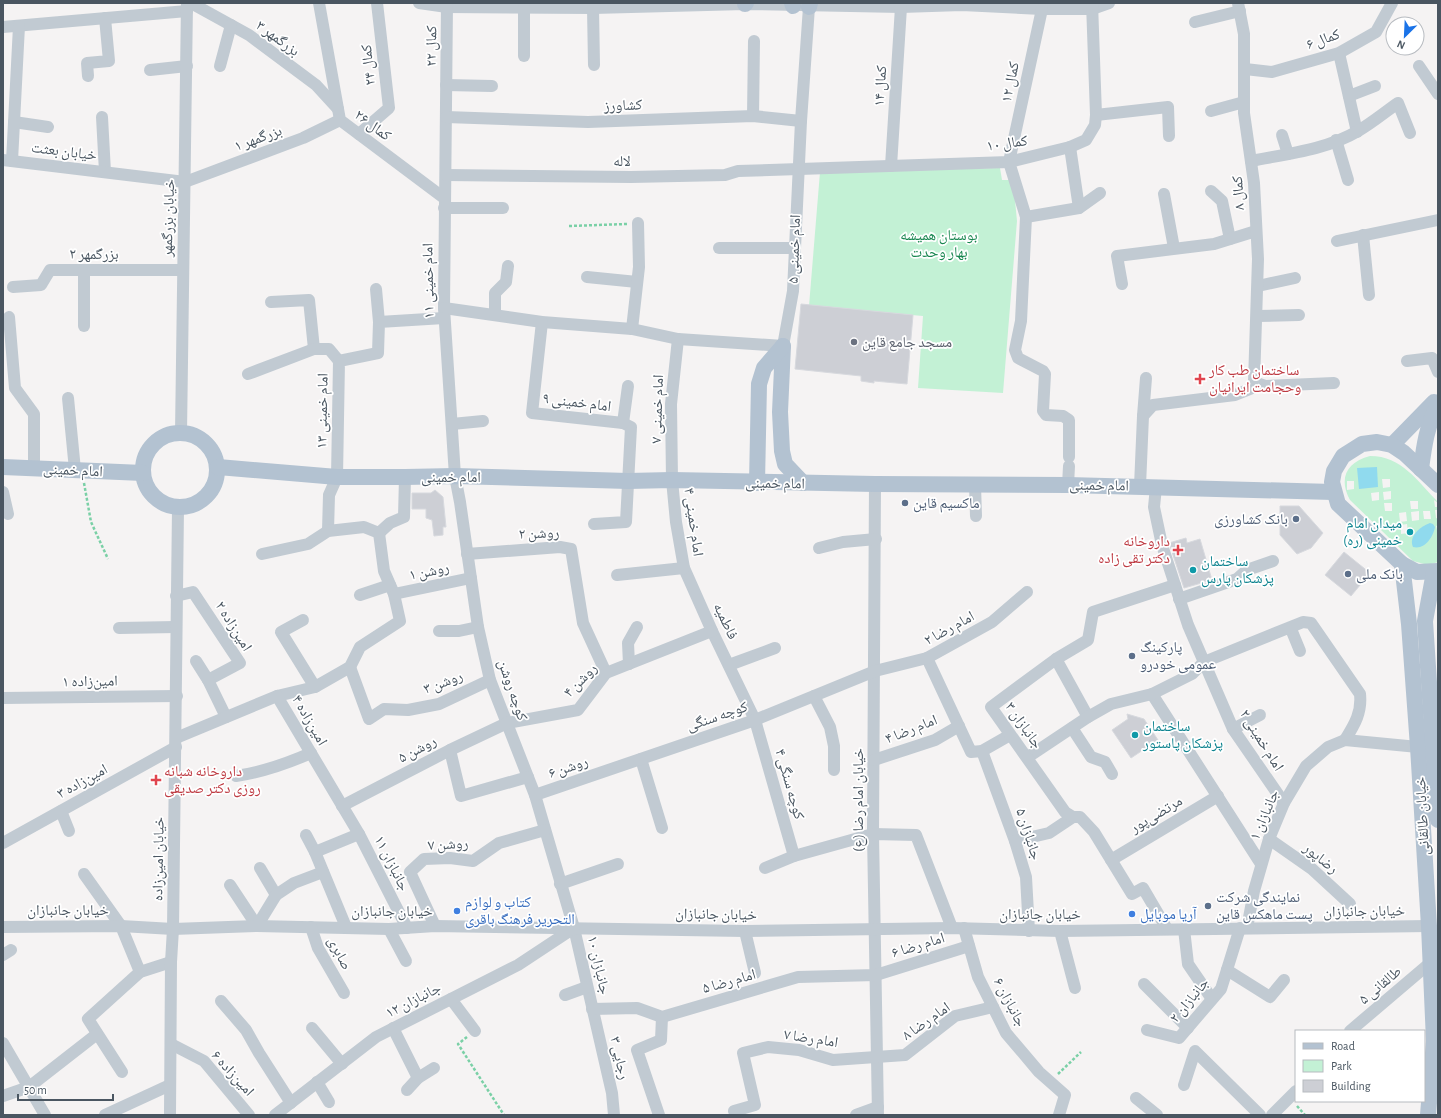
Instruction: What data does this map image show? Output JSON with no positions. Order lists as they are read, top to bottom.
{
  "streets": {
    "main road": ["امام خمینی", "خیابان طالقانی"],
    "street": [
      "بزرگمهر ۳",
      "کمال ۶",
      "کمال ۲۲",
      "کمال ۲۴",
      "کمال ۱۲",
      "کمال ۱۴",
      "کشاورز",
      "کمال ۲۶",
      "بزرگمهر ۱",
      "کمال ۱۰",
      "خیابان بعثت",
      "لاله",
      "کمال ۸",
      "خیابان بزرگمهر",
      "امام خمینی ۵",
      "بزرگمهر ۲",
      "امام خمینی ۱۱",
      "امام خمینی ۹",
      "امام خمینی ۷",
      "امام خمینی ۱۳",
      "امام خمینی ۴",
      "روشن ۲",
      "روشن ۱",
      "فاطمیه",
      "امین‌زاده ۲",
      "امام رضا ۲",
      "روشن ۴",
      "امین‌زاده ۱",
      "روشن ۳",
      "کوچه روشن",
      "کوچه سنگی",
      "امین‌زاده ۴",
      "جانبازان ۳",
      "امام رضا ۴",
      "امام خمینی ۲",
      "روشن ۵",
      "روشن ۶",
      "امین‌زاده ۳",
      "کوچه سنگی ۴",
      "خیابان امام رضا (ع)",
      "مرتضی‌پور",
      "جانبازان ۱",
      "جانبازان ۵",
      "روشن ۷",
      "رضاپور",
      "خیابان امین‌زاده",
      "جانبازان ۱۱",
      "خیابان جانبازان",
      "امام رضا ۶",
      "صابری",
      "جانبازان ۱۰",
      "امام رضا ۵",
      "طالقانی ۵",
      "جانبازان ۱۲",
      "جانبازان ۲",
      "جانبازان ۶",
      "امام رضا ۸",
      "امام رضا ۷",
      "رجایی ۳",
      "امین‌زاده ۶"
    ]
  },
  "crossings": [
    ["بزرگمهر ۳", "کمال ۲۶"],
    ["بزرگمهر ۳", "بزرگمهر ۱"],
    ["بزرگمهر ۳", "خیابان بزرگمهر"],
    ["کمال ۶", "کمال ۸"],
    ["کمال ۲۲", "امام خمینی ۱۱"],
    ["کمال ۲۴", "کمال ۲۶"],
    ["کمال ۱۲", "کمال ۱۰"],
    ["کمال ۱۴", "کمال ۱۰"],
    ["کشاورز", "امام خمینی ۵"],
    ["کشاورز", "امام خمینی ۱۱"],
    ["کمال ۲۶", "بزرگمهر ۱"],
    ["کمال ۲۶", "امام خمینی ۱۱"],
    ["بزرگمهر ۱", "خیابان بعثت"],
    ["بزرگمهر ۱", "خیابان بزرگمهر"],
    ["کمال ۱۰", "لاله"],
    ["کمال ۱۰", "امام خمینی ۵"],
    ["خیابان بعثت", "خیابان بزرگمهر"],
    ["لاله", "امام خمینی ۵"],
    ["لاله", "امام خمینی ۱۱"],
    ["خیابان بزرگمهر", "بزرگمهر ۲"],
    ["خیابان بزرگمهر", "امام خمینی"],
    ["خیابان بزرگمهر", "خیابان امین‌زاده"],
    ["امام خمینی ۱۱", "امام خمینی"],
    ["امام خمینی ۱۱", "کوچه روشن"],
    ["امام خمینی ۹", "امام خمینی"],
    ["امام خمینی ۷", "امام خمینی"],
    ["امام خمینی ۷", "امام خمینی ۴"],
    ["امام خمینی ۱۳", "امام خمینی"],
    ["امام خمینی", "امام خمینی ۴"],
    ["امام خمینی", "امام خمینی ۲"],
    ["امام خمینی", "خیابان امام رضا (ع)"],
    ["امام خمینی", "خیابان امین‌زاده"],
    ["امام خمینی ۴", "فاطمیه"],
    ["روشن ۲", "روشن ۴"],
    ["روشن ۲", "کوچه روشن"],
    ["روشن ۱", "کوچه روشن"],
    ["فاطمیه", "روشن ۴"],
    ["فاطمیه", "کوچه سنگی ۴"],
    ["امین‌زاده ۲", "خیابان امین‌زاده"],
    ["امام رضا ۲", "کوچه سنگی"],
    ["امام رضا ۲", "خیابان امام رضا (ع)"],
    ["روشن ۴", "کوچه روشن"],
    ["روشن ۴", "روشن ۵"],
    ["امین‌زاده ۱", "خیابان امین‌زاده"],
    ["روشن ۳", "کوچه روشن"],
    ["کوچه روشن", "روشن ۵"],
    ["کوچه روشن", "روشن ۶"],
    ["کوچه روشن", "روشن ۷"],
    ["کوچه روشن", "جانبازان ۱۰"],
    ["کوچه سنگی", "روشن ۶"],
    ["کوچه سنگی", "کوچه سنگی ۴"],
    ["امین‌زاده ۴", "روشن ۵"],
    ["امین‌زاده ۴", "امین‌زاده ۳"],
    ["امین‌زاده ۴", "خیابان امین‌زاده"],
    ["امین‌زاده ۴", "جانبازان ۱۱"],
    ["جانبازان ۳", "امام خمینی ۲"],
    ["جانبازان ۳", "مرتضی‌پور"],
    ["جانبازان ۳", "خیابان جانبازان"],
    ["امام رضا ۴", "خیابان امام رضا (ع)"],
    ["امام خمینی ۲", "جانبازان ۱"],
    ["امین‌زاده ۳", "خیابان امین‌زاده"],
    ["خیابان امام رضا (ع)", "خیابان جانبازان"],
    ["خیابان امام رضا (ع)", "امام رضا ۶"],
    ["خیابان امام رضا (ع)", "امام رضا ۵"],
    ["خیابان امام رضا (ع)", "جانبازان ۶"],
    ["خیابان امام رضا (ع)", "امام رضا ۸"],
    ["خیابان امام رضا (ع)", "امام رضا ۷"],
    ["جانبازان ۱", "خیابان طالقانی"],
    ["جانبازان ۱", "رضاپور"],
    ["جانبازان ۱", "خیابان جانبازان"],
    ["جانبازان ۱", "جانبازان ۲"],
    ["خیابان طالقانی", "خیابان جانبازان"],
    ["خیابان طالقانی", "طالقانی ۵"],
    ["جانبازان ۵", "خیابان جانبازان"],
    ["روشن ۷", "خیابان جانبازان"],
    ["خیابان امین‌زاده", "خیابان جانبازان"],
    ["خیابان امین‌زاده", "امین‌زاده ۶"],
    ["جانبازان ۱۱", "خیابان جانبازان"],
    ["خیابان جانبازان", "صابری"],
    ["خیابان جانبازان", "جانبازان ۱۰"],
    ["خیابان جانبازان", "جانبازان ۱۲"],
    ["خیابان جانبازان", "جانبازان ۲"],
    ["خیابان جانبازان", "جانبازان ۶"],
    ["امام رضا ۶", "امام رضا ۵"],
    ["امام رضا ۶", "جانبازان ۶"],
    ["جانبازان ۱۰", "جانبازان ۱۲"],
    ["جانبازان ۱۰", "رجایی ۳"],
    ["جانبازان ۶", "امام رضا ۸"],
    ["امام رضا ۸", "امام رضا ۷"]
  ],
  "parks": ["بوستان همیشه بهار وحدت"],
  "places": {
    "other": [
      "مسجد جامع قاین",
      "ماکسیم قاین",
      "بانک کشاورزی",
      "میدان امام خمینی (ره)",
      "ساختمان پزشکان پارس",
      "بانک ملی",
      "پارکینگ عمومی خودرو",
      "ساختمان پزشکان پاستور",
      "نمایندگی شرکت پست ماهکس قاین",
      "کتاب و لوازم التحریر فرهنگ باقری",
      "آریا موبایل"
    ],
    "health": ["ساختمان طب کار و‌حجامت ایرانیان", "داروخانه دکتر تقی زاده", "داروخانه شبانه روزی دکتر صدیقی"]
  },
  "legend": ["Road", "Park", "Building"],
  "scale_bar": "50 m",
  "north": "bottom left"
}
